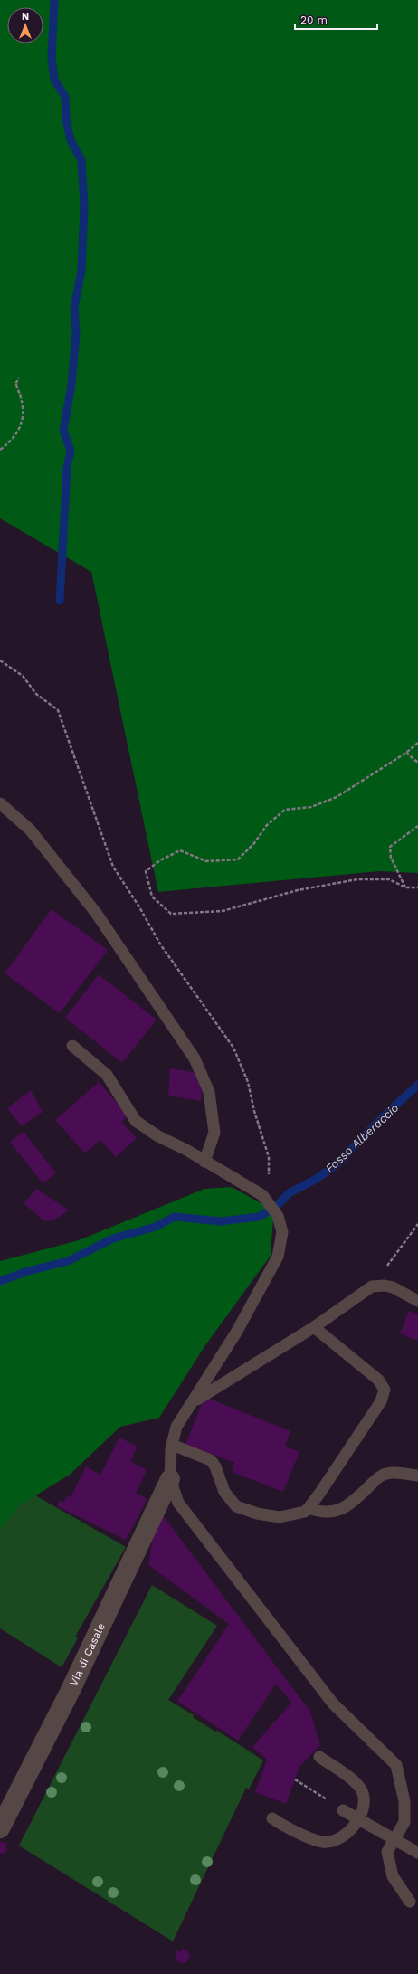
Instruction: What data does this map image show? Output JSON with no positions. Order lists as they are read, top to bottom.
{
  "streets": {
    "street": ["Via di Casale"]
  },
  "water": ["Fosso Alberaccio"],
  "scale_bar": "20 m",
  "north": "top"
}
